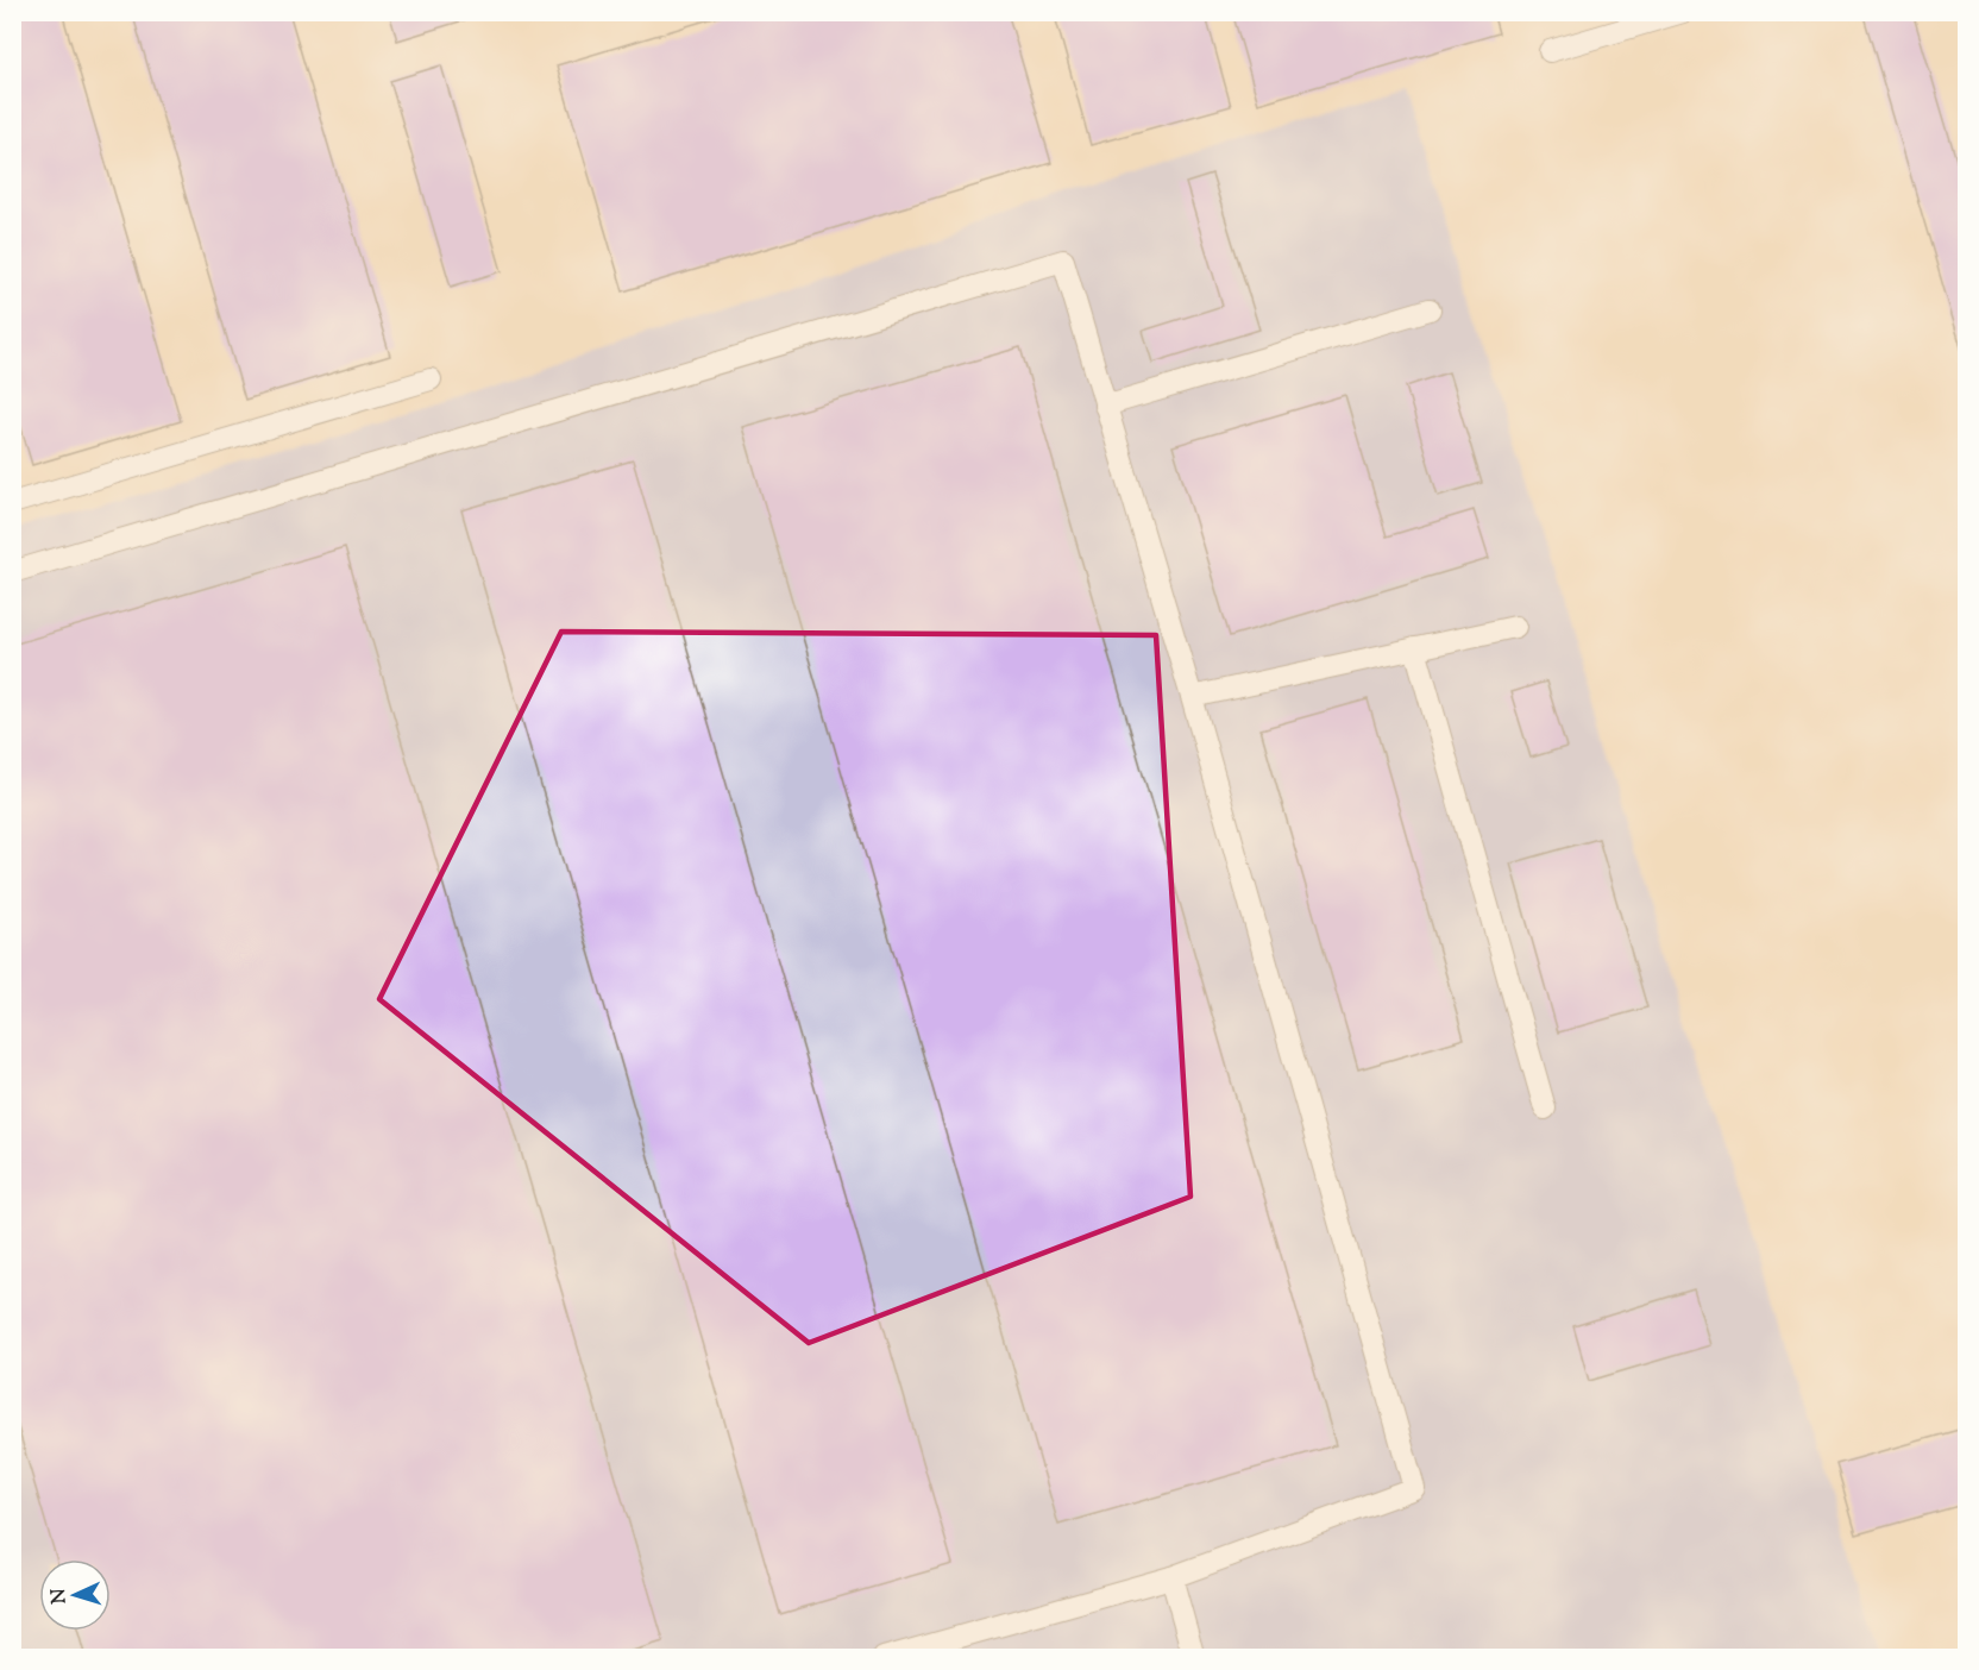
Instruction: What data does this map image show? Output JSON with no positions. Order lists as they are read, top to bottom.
{
  "north": "left"
}
